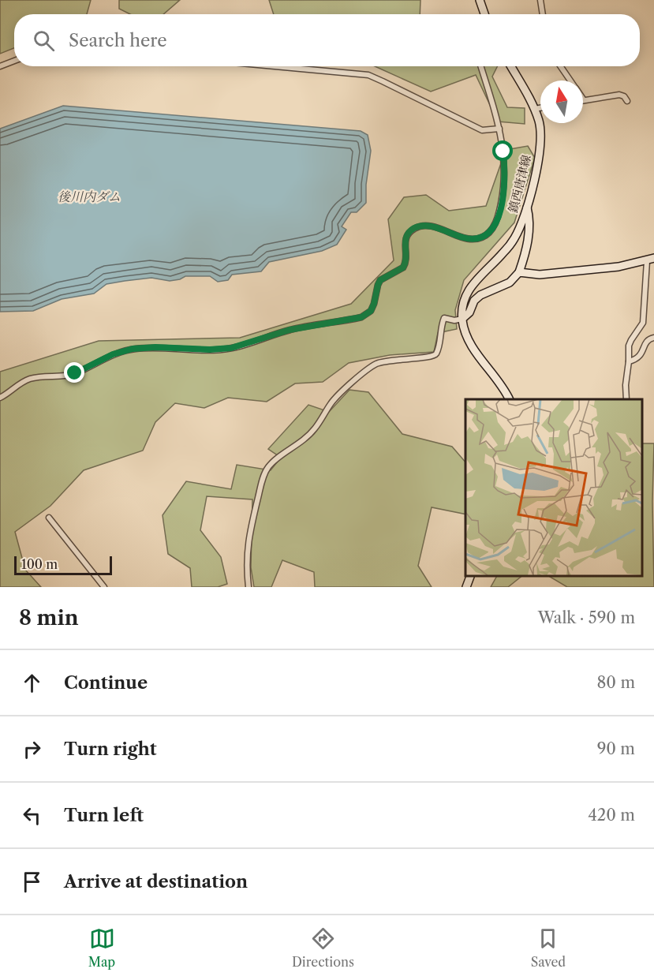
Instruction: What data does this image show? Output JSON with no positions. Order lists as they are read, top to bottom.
{
  "streets": {
    "main road": ["鎮西唐津線"]
  },
  "water": ["後川内ダム"],
  "scale_bar": "100 m",
  "north": "top",
  "page": {
    "search": "Search here",
    "scale": "100 m",
    "heading": ["8 min", "Walk · 590 m"],
    "list": [
      ["Continue", "80 m"],
      ["Turn right", "90 m"],
      ["Turn left", "420 m"],
      "Arrive at destination"
    ],
    "nav": ["Map", "Directions", "Saved"]
  }
}
